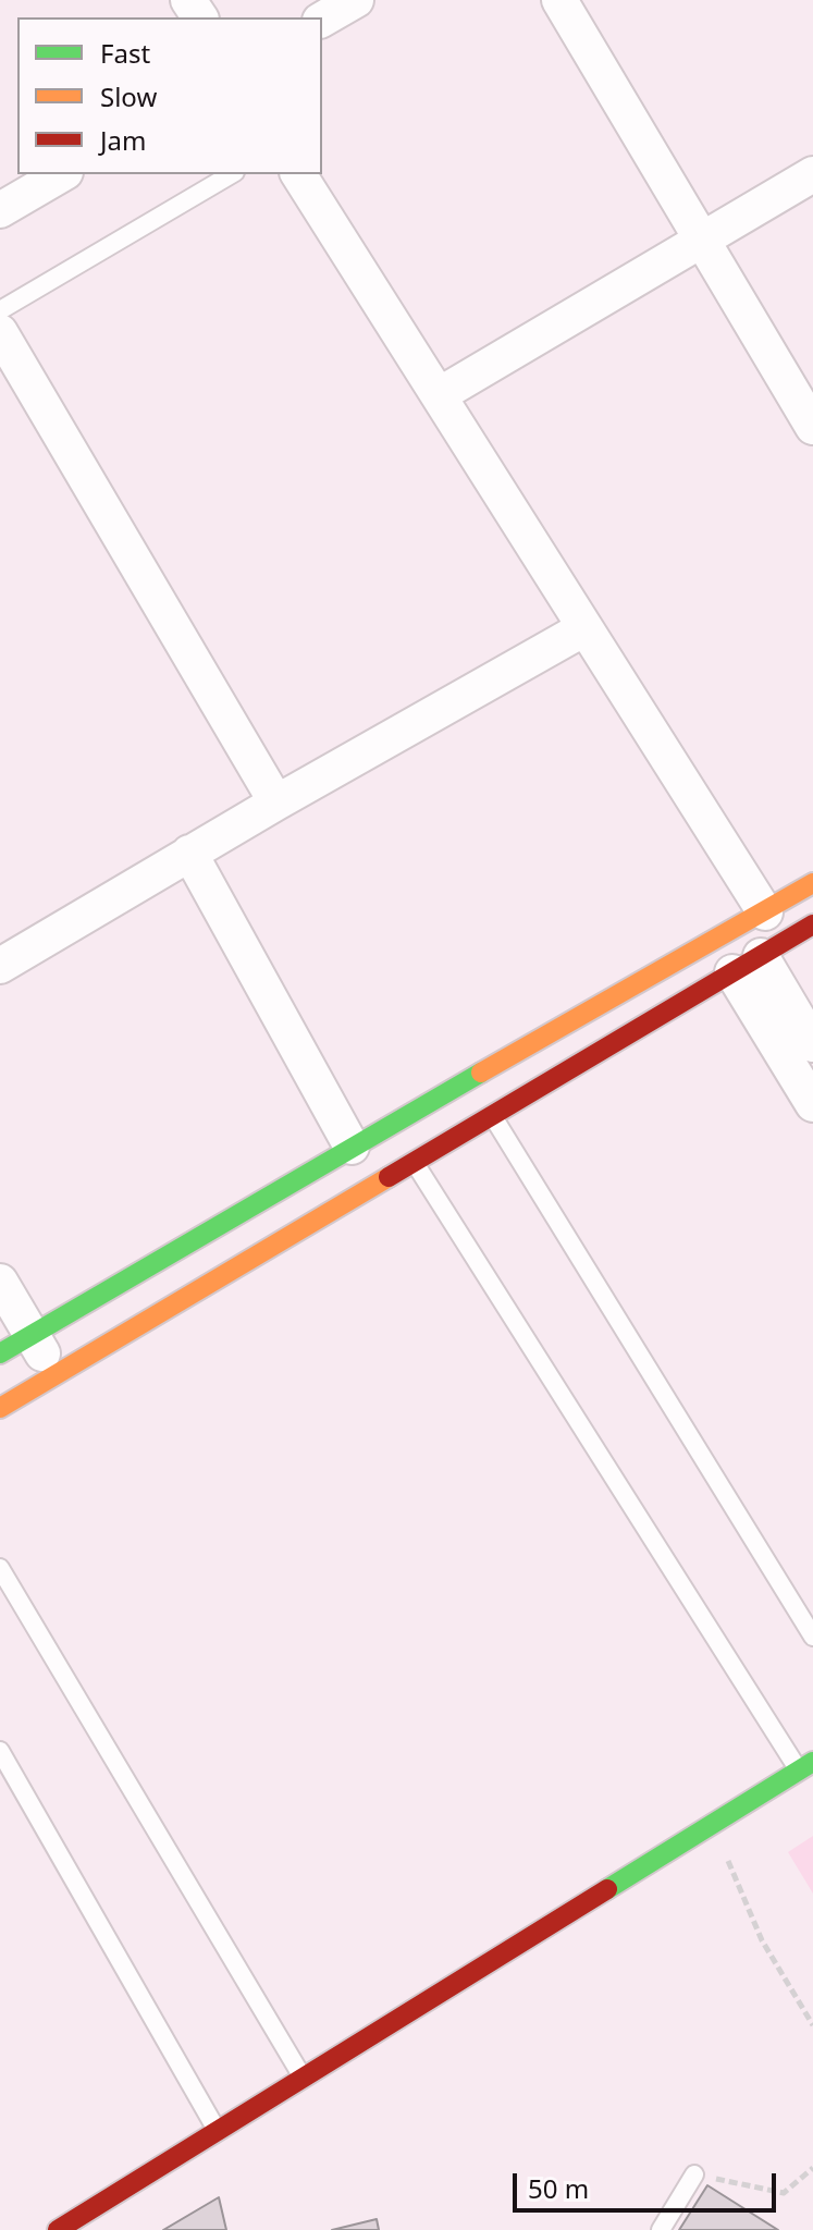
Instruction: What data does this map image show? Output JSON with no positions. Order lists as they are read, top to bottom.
{
  "legend": ["Fast", "Slow", "Jam"],
  "scale_bar": "50 m"
}
